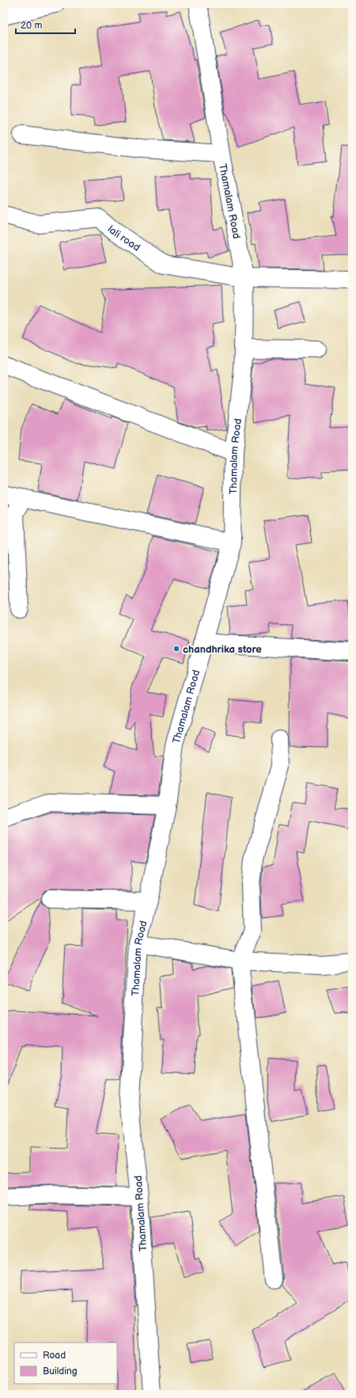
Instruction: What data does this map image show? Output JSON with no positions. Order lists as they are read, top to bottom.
{
  "streets": {
    "street": ["Thamalam Road", "lali road"]
  },
  "crossings": [
    ["Thamalam Road", "lali road"]
  ],
  "places": ["chandhrika store"],
  "legend": ["Road", "Building"],
  "scale_bar": "20 m"
}
